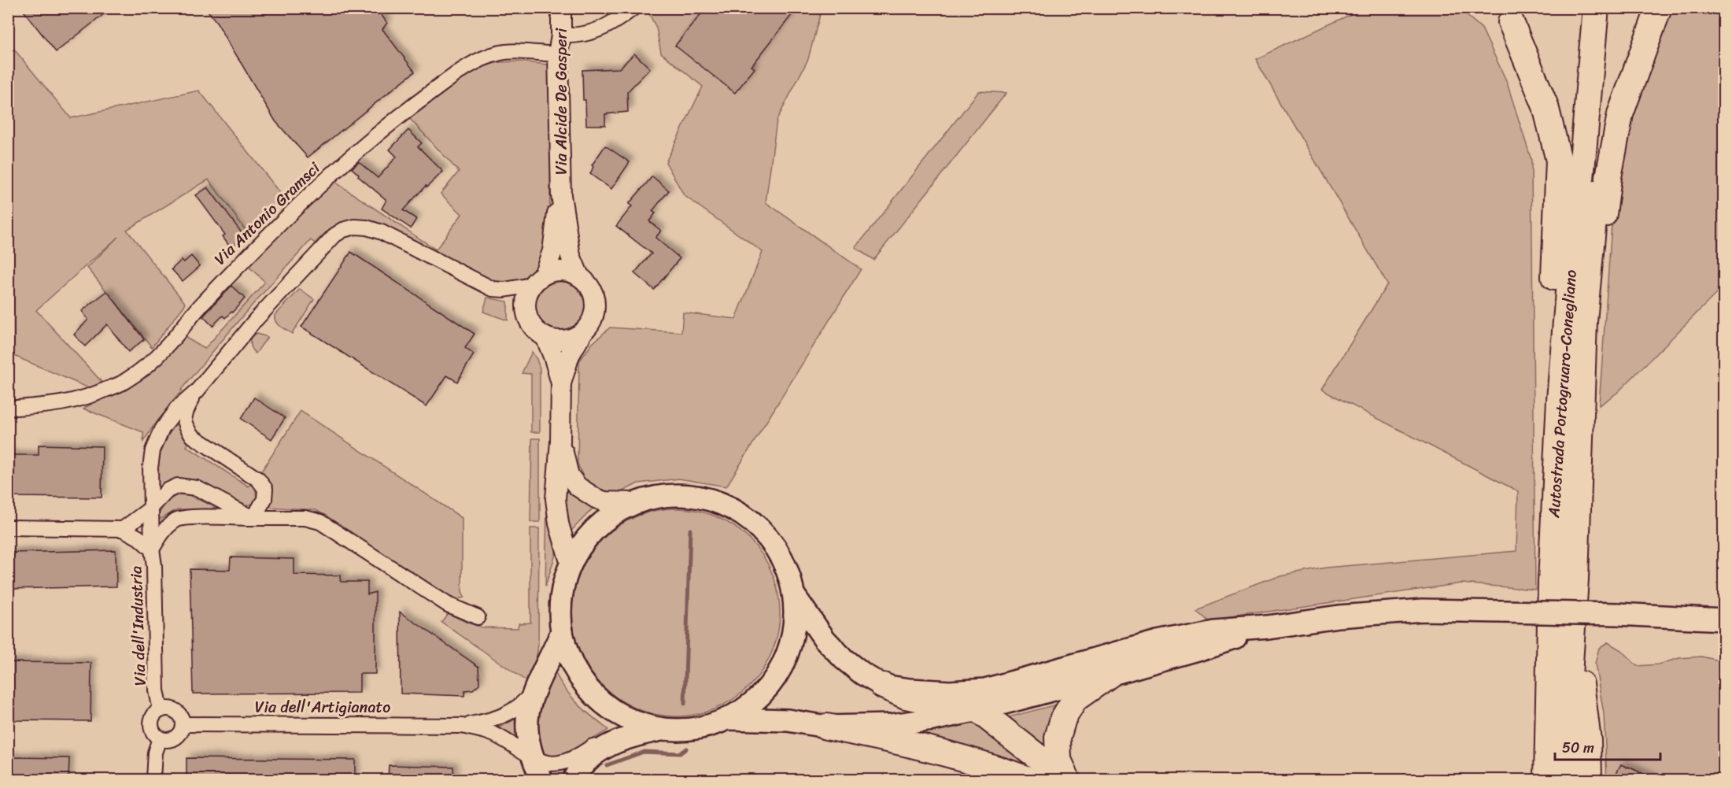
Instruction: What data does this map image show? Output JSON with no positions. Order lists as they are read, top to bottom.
{
  "streets": {
    "highway": ["Autostrada Portogruaro-Conegliano"],
    "main road": ["Via Alcide De Gasperi"],
    "street": ["Via Antonio Gramsci", "Via dell'Industria", "Via dell'Artigianato"]
  },
  "crossings": [
    ["Via Alcide De Gasperi", "Via Antonio Gramsci"],
    ["Via dell'Industria", "Via dell'Artigianato"]
  ],
  "scale_bar": "50 m"
}
